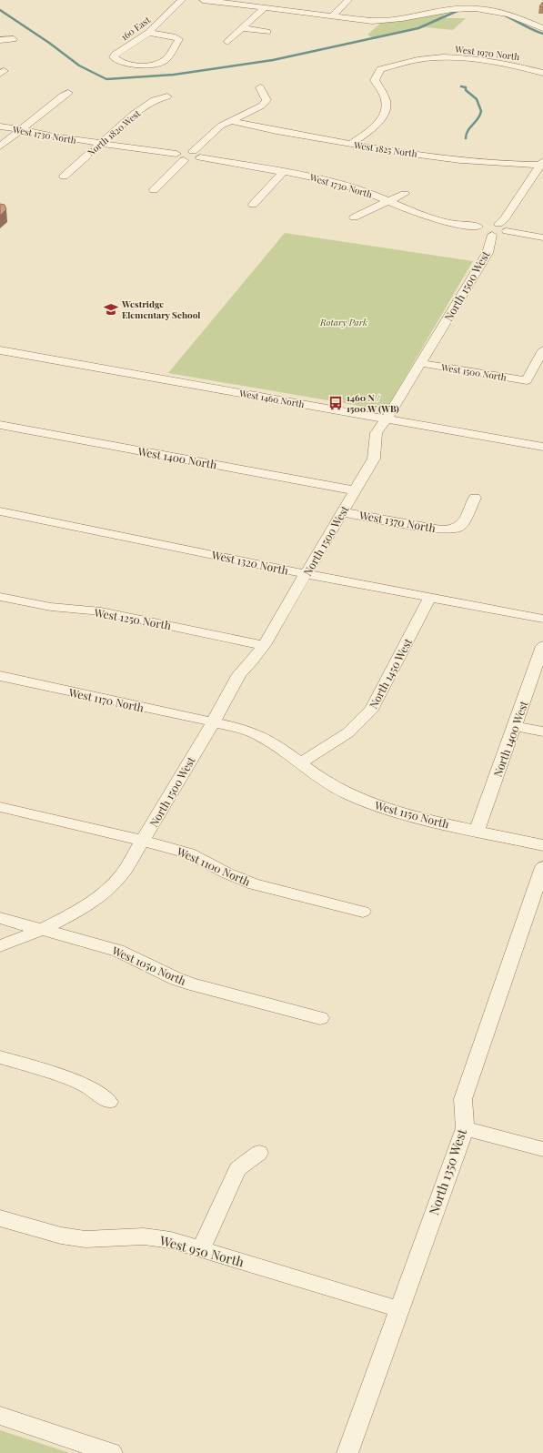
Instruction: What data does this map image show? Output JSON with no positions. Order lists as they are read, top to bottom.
{
  "streets": {
    "street": [
      "160 East",
      "West 1970 North",
      "North 1820 West",
      "West 1730 North",
      "West 1825 North",
      "North 1500 West",
      "West 1500 North",
      "West 1460 North",
      "West 1400 North",
      "West 1370 North",
      "West 1320 North",
      "West 1250 North",
      "North 1450 West",
      "West 1170 North",
      "North 1400 West",
      "West 1150 North",
      "West 1100 North",
      "West 1050 North",
      "North 1350 West",
      "West 950 North"
    ]
  },
  "crossings": [
    ["West 1970 North", "West 1825 North"],
    ["North 1820 West", "West 1730 North"],
    ["North 1500 West", "West 1500 North"],
    ["North 1500 West", "West 1460 North"],
    ["North 1500 West", "West 1400 North"],
    ["North 1500 West", "West 1370 North"],
    ["North 1500 West", "West 1320 North"],
    ["North 1500 West", "West 1250 North"],
    ["North 1500 West", "West 1170 North"],
    ["North 1500 West", "West 1150 North"],
    ["North 1500 West", "West 1100 North"],
    ["North 1500 West", "West 1050 North"],
    ["West 1320 North", "North 1450 West"],
    ["North 1450 West", "West 1150 North"],
    ["West 1170 North", "West 1150 North"],
    ["North 1400 West", "West 1150 North"],
    ["North 1350 West", "West 950 North"]
  ],
  "parks": ["Rotary Park"],
  "places": {
    "school or university": ["Westridge Elementary School"],
    "bus stop": ["1460 N / 1500 W (WB)"]
  }
}
